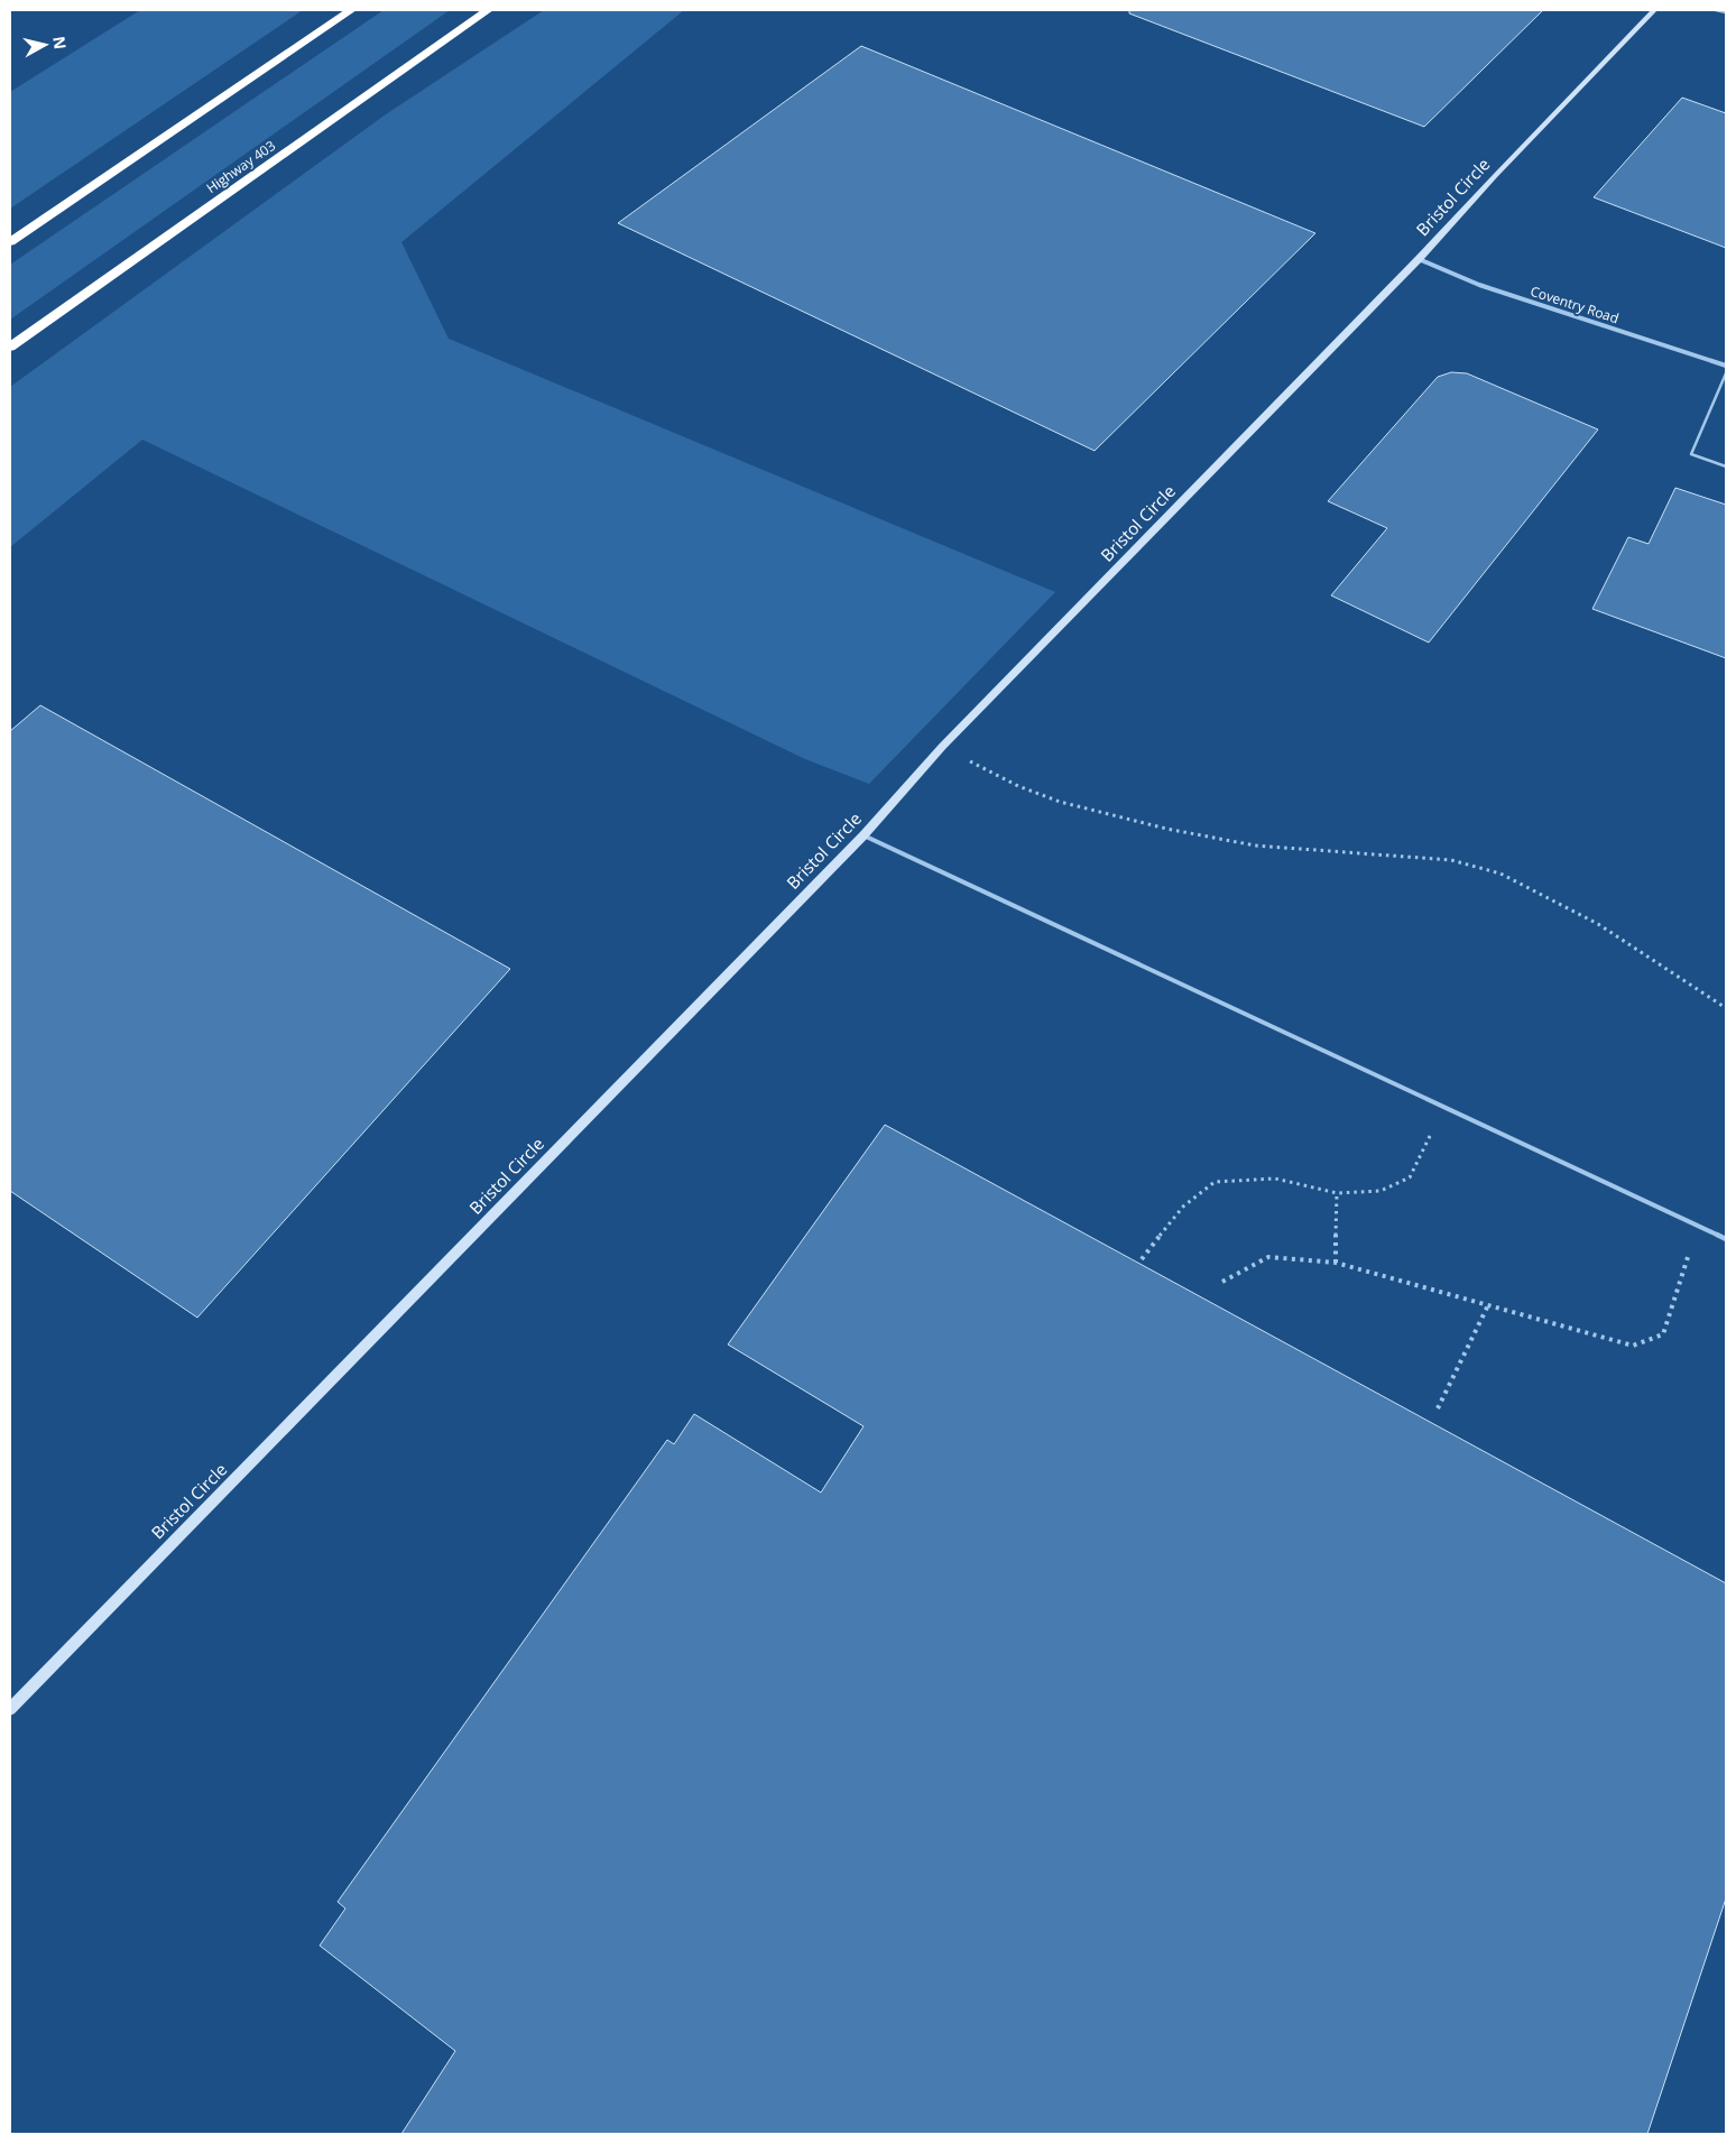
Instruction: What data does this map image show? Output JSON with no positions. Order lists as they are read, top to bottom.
{
  "streets": {
    "highway": ["Highway 403"],
    "street": ["Bristol Circle", "Coventry Road"]
  },
  "crossings": [
    ["Bristol Circle", "Coventry Road"]
  ],
  "north": "right"
}
